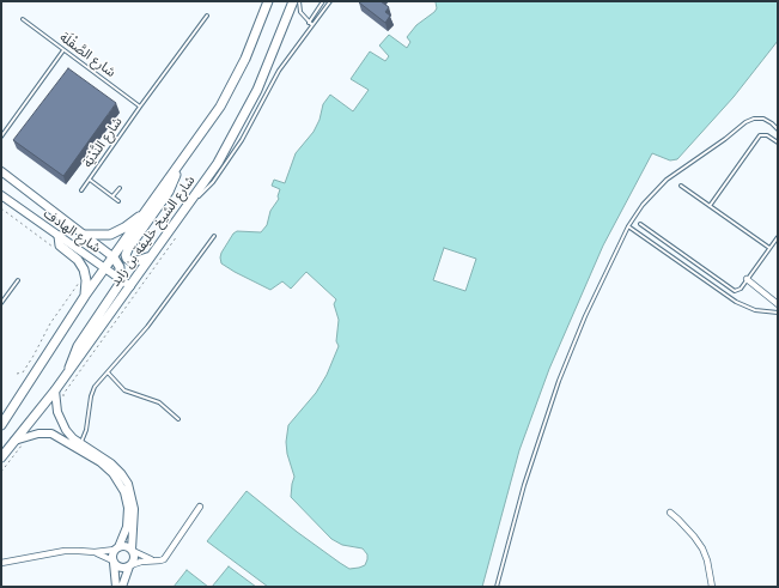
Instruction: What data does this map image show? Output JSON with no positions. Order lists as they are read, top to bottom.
{
  "streets": {
    "main road": ["شارع الشيخ خليفة بن زايد"],
    "street": ["شارع الهادف"],
    "lane": ["شارع الصَّقْلَة", "شارع النَّدْيَة"]
  },
  "crossings": [
    ["شارع الصَّقْلَة", "شارع النَّدْيَة"],
    ["شارع الهادف", "شارع الشيخ خليفة بن زايد"]
  ]
}
